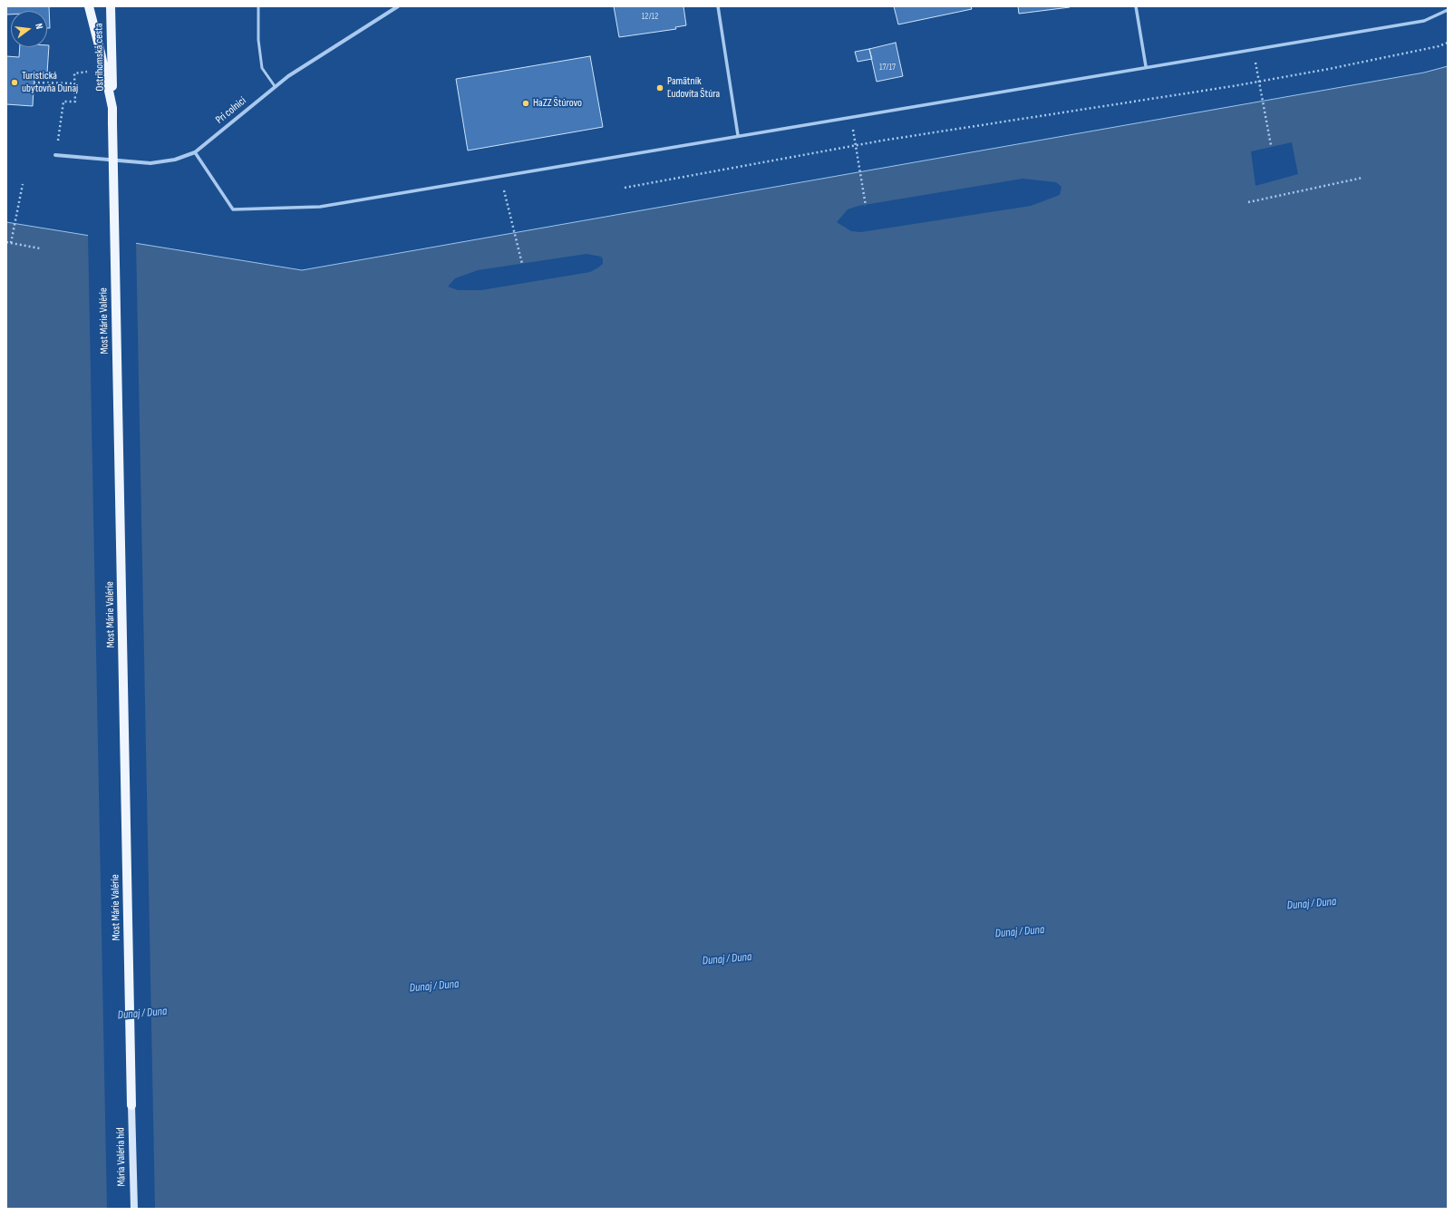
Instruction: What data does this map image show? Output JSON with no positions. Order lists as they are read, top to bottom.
{
  "streets": {
    "main road": ["Ostrihomská cesta", "Most Márie Valérie", "Mária Valéria híd"],
    "street": ["Pri colnici"]
  },
  "crossings": [
    ["Ostrihomská cesta", "Most Márie Valérie"],
    ["Most Márie Valérie", "Mária Valéria híd"]
  ],
  "water": ["Dunaj / Duna"],
  "places": ["Turistická ubytovňa Dunaj", "Pamätník Ľudovíta Štúra", "HaZZ Štúrovo"],
  "house_numbers": ["12/12", "17/17"],
  "north": "right"
}
